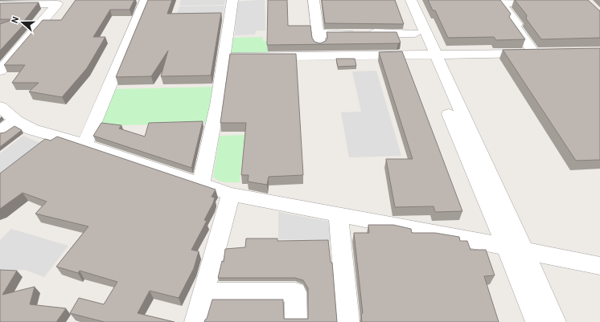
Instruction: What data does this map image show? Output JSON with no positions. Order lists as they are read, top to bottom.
{
  "north": "left"
}
